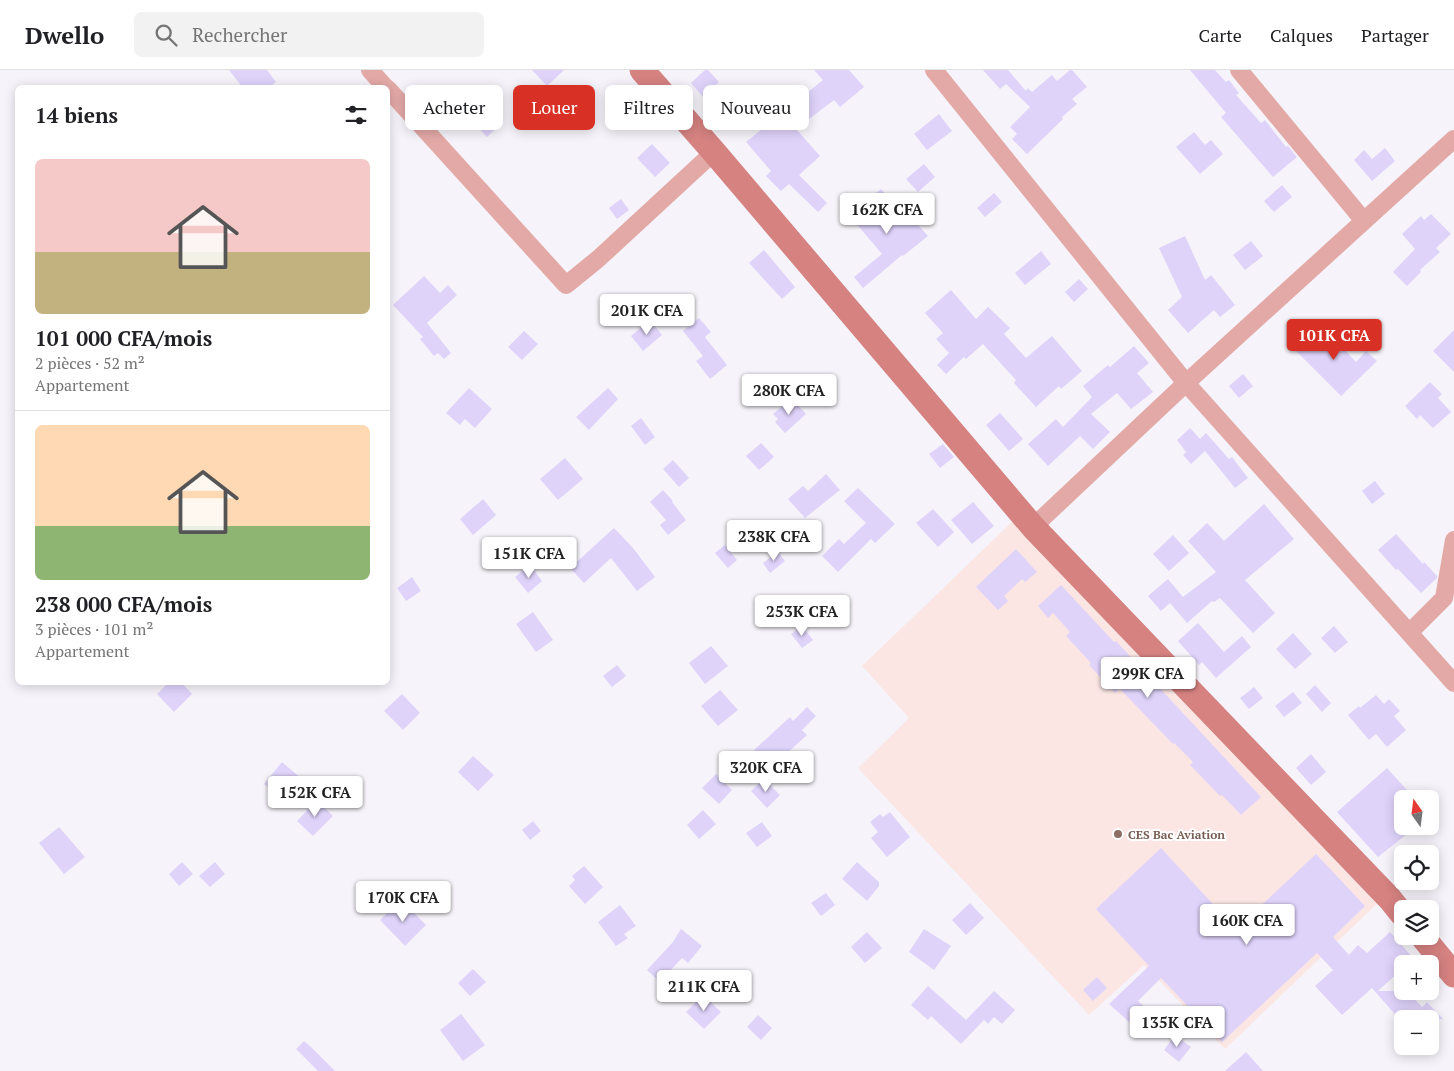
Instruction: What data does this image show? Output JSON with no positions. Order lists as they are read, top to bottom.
{
  "places": ["CES Bac Aviation"],
  "north": "top",
  "page": {
    "header": "Dwello",
    "search": "Rechercher",
    "nav": ["Carte", "Calques", "Partager"],
    "chip": [
      "Acheter",
      "Louer",
      "Filtres",
      "Nouveau"
    ],
    "heading": "14 biens",
    "list": [
      {
        "name": "101 000 CFA/mois",
        "note": "2 pièces · 52 m² · Appartement"
      },
      {
        "name": "238 000 CFA/mois",
        "note": "3 pièces · 101 m² · Appartement"
      }
    ],
    "price": [
      "162K CFA",
      "201K CFA",
      "101K CFA",
      "280K CFA",
      "238K CFA",
      "151K CFA",
      "253K CFA",
      "299K CFA",
      "320K CFA",
      "152K CFA",
      "170K CFA",
      "160K CFA",
      "211K CFA",
      "135K CFA"
    ],
    "map_buttons": ["+", "−"]
  }
}
